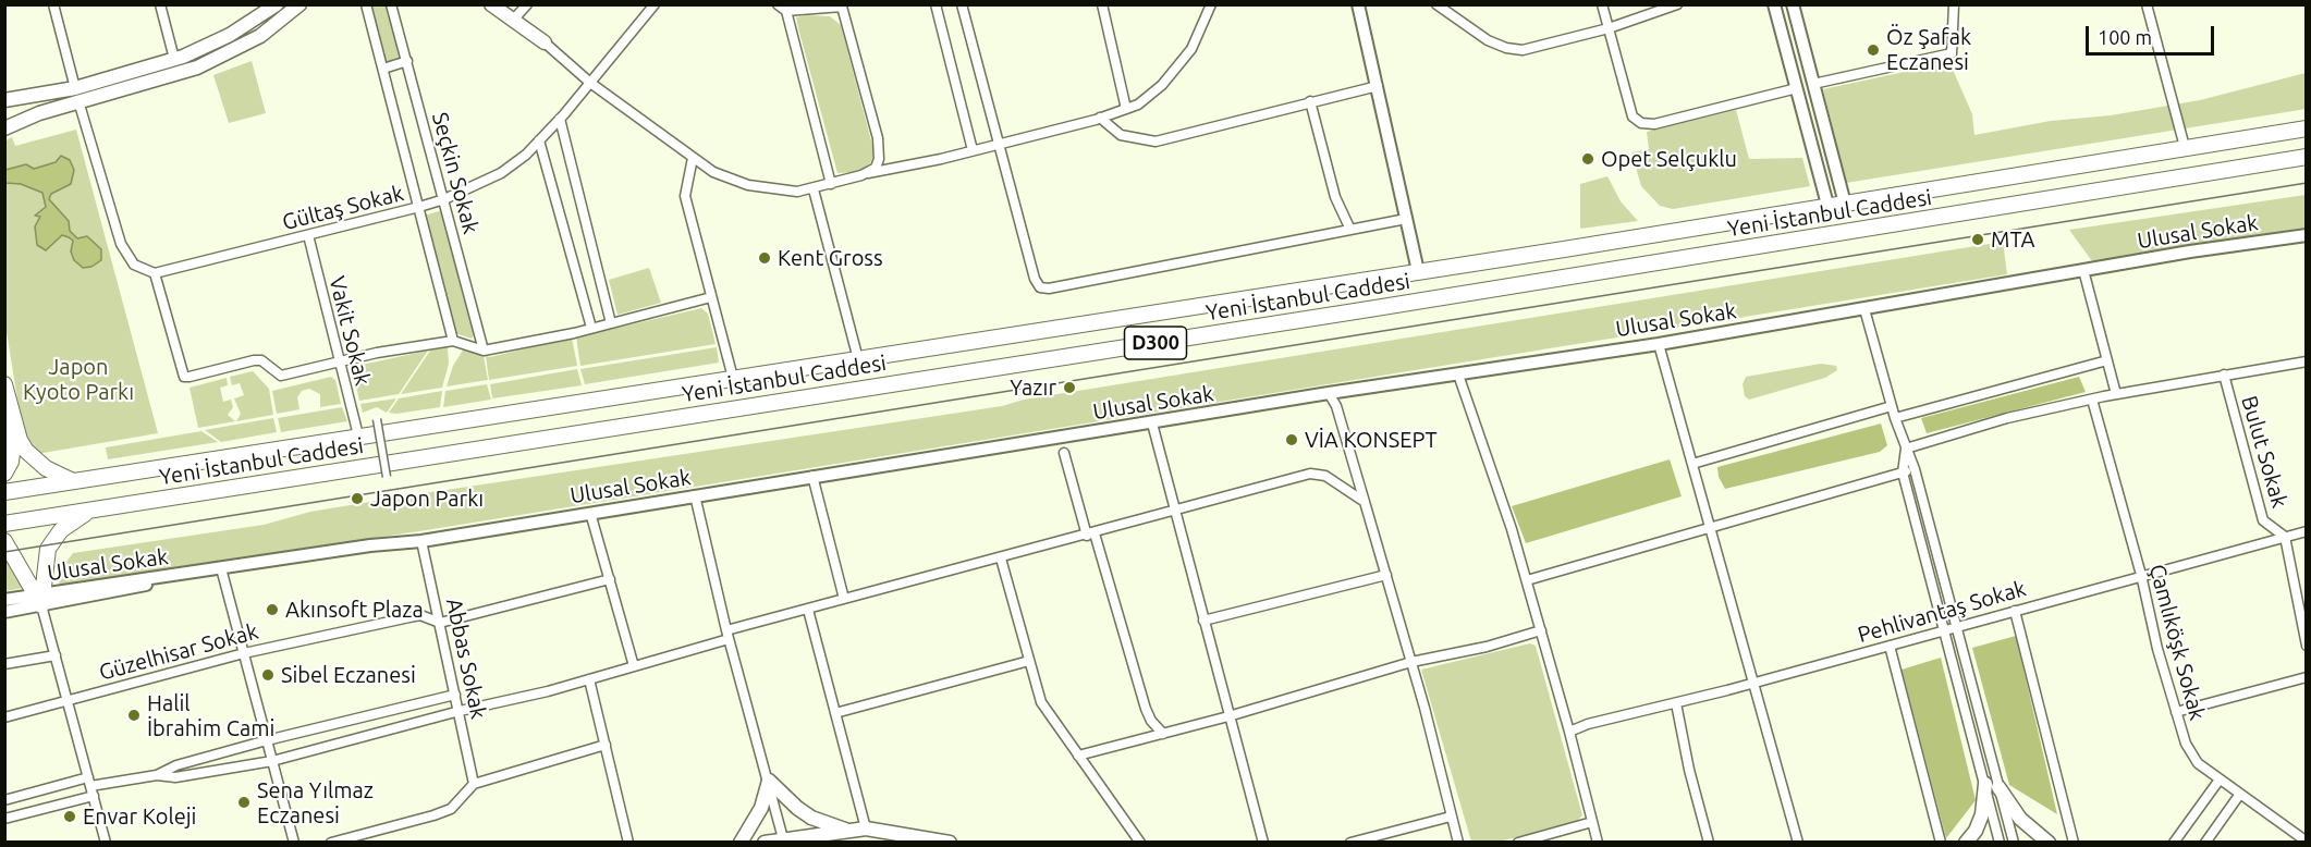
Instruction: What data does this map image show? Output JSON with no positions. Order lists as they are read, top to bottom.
{
  "streets": {
    "highway": ["Yeni İstanbul Caddesi", "D300"],
    "street": [
      "Seçkin Sokak",
      "Gültaş Sokak",
      "Ulusal Sokak",
      "Vakit Sokak",
      "Bulut Sokak",
      "Pehlivantaş Sokak",
      "Çamlıköşk Sokak",
      "Güzelhisar Sokak",
      "Abbas Sokak"
    ]
  },
  "crossings": [
    ["Seçkin Sokak", "Gültaş Sokak"],
    ["Gültaş Sokak", "Vakit Sokak"],
    ["Yeni İstanbul Caddesi", "Vakit Sokak"],
    ["Ulusal Sokak", "Abbas Sokak"],
    ["Bulut Sokak", "Pehlivantaş Sokak"],
    ["Pehlivantaş Sokak", "Çamlıköşk Sokak"],
    ["Güzelhisar Sokak", "Abbas Sokak"]
  ],
  "parks": ["Japon Kyoto Parkı"],
  "places": [
    "Öz Şafak Eczanesi",
    "Opet Selçuklu",
    "MTA",
    "Kent Gross",
    "Yazır",
    "VİA KONSEPT",
    "Japon Parkı",
    "Akınsoft Plaza",
    "Sibel Eczanesi",
    "Halil İbrahim Cami",
    "Sena Yılmaz Eczanesi",
    "Envar Koleji"
  ],
  "scale_bar": "100 m"
}
